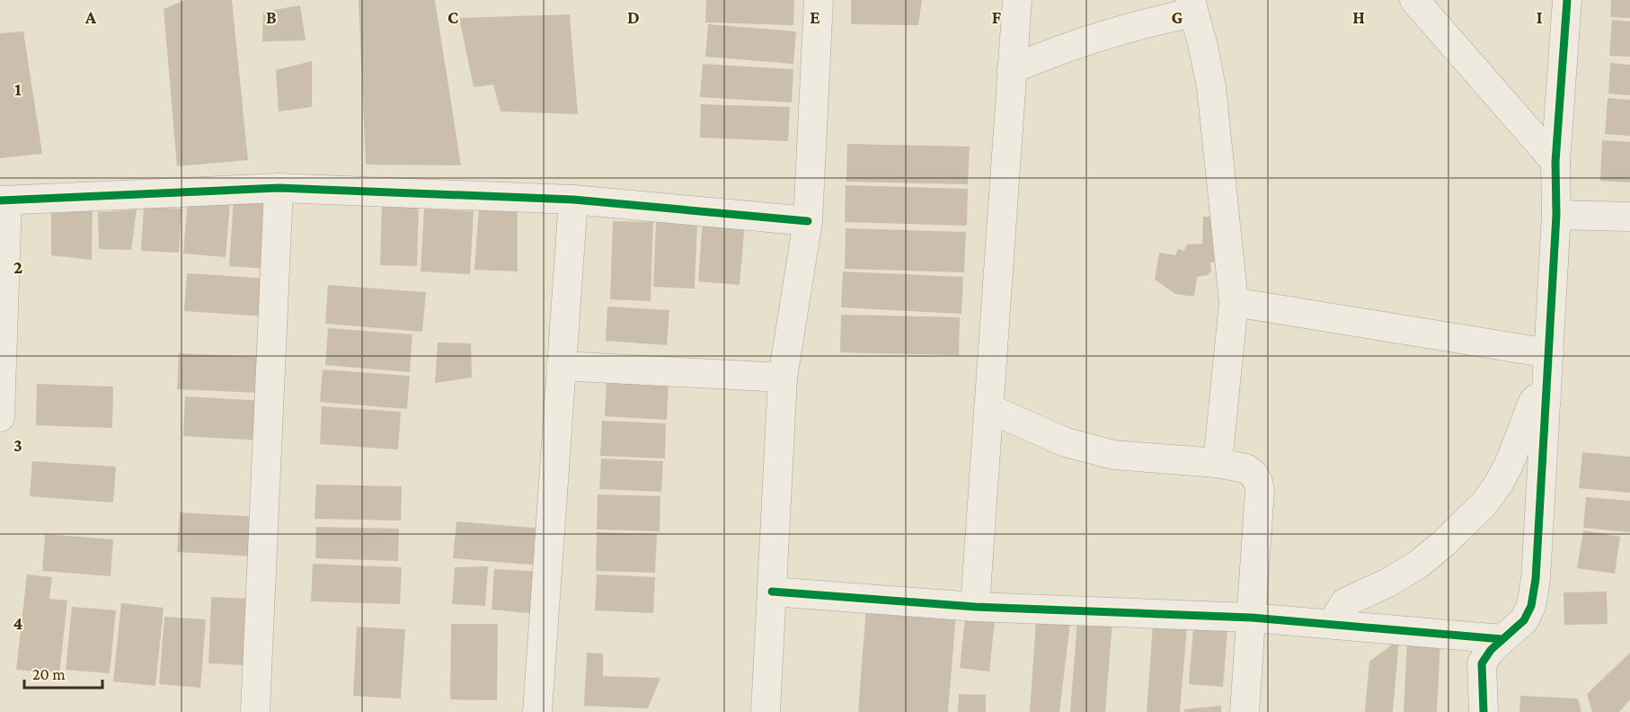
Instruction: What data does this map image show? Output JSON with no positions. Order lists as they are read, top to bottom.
{
  "scale_bar": "20 m",
  "grid": {
    "columns": [
      "A",
      "B",
      "C",
      "D",
      "E",
      "F",
      "G",
      "H",
      "I"
    ],
    "rows": [
      "1",
      "2",
      "3",
      "4"
    ]
  }
}
